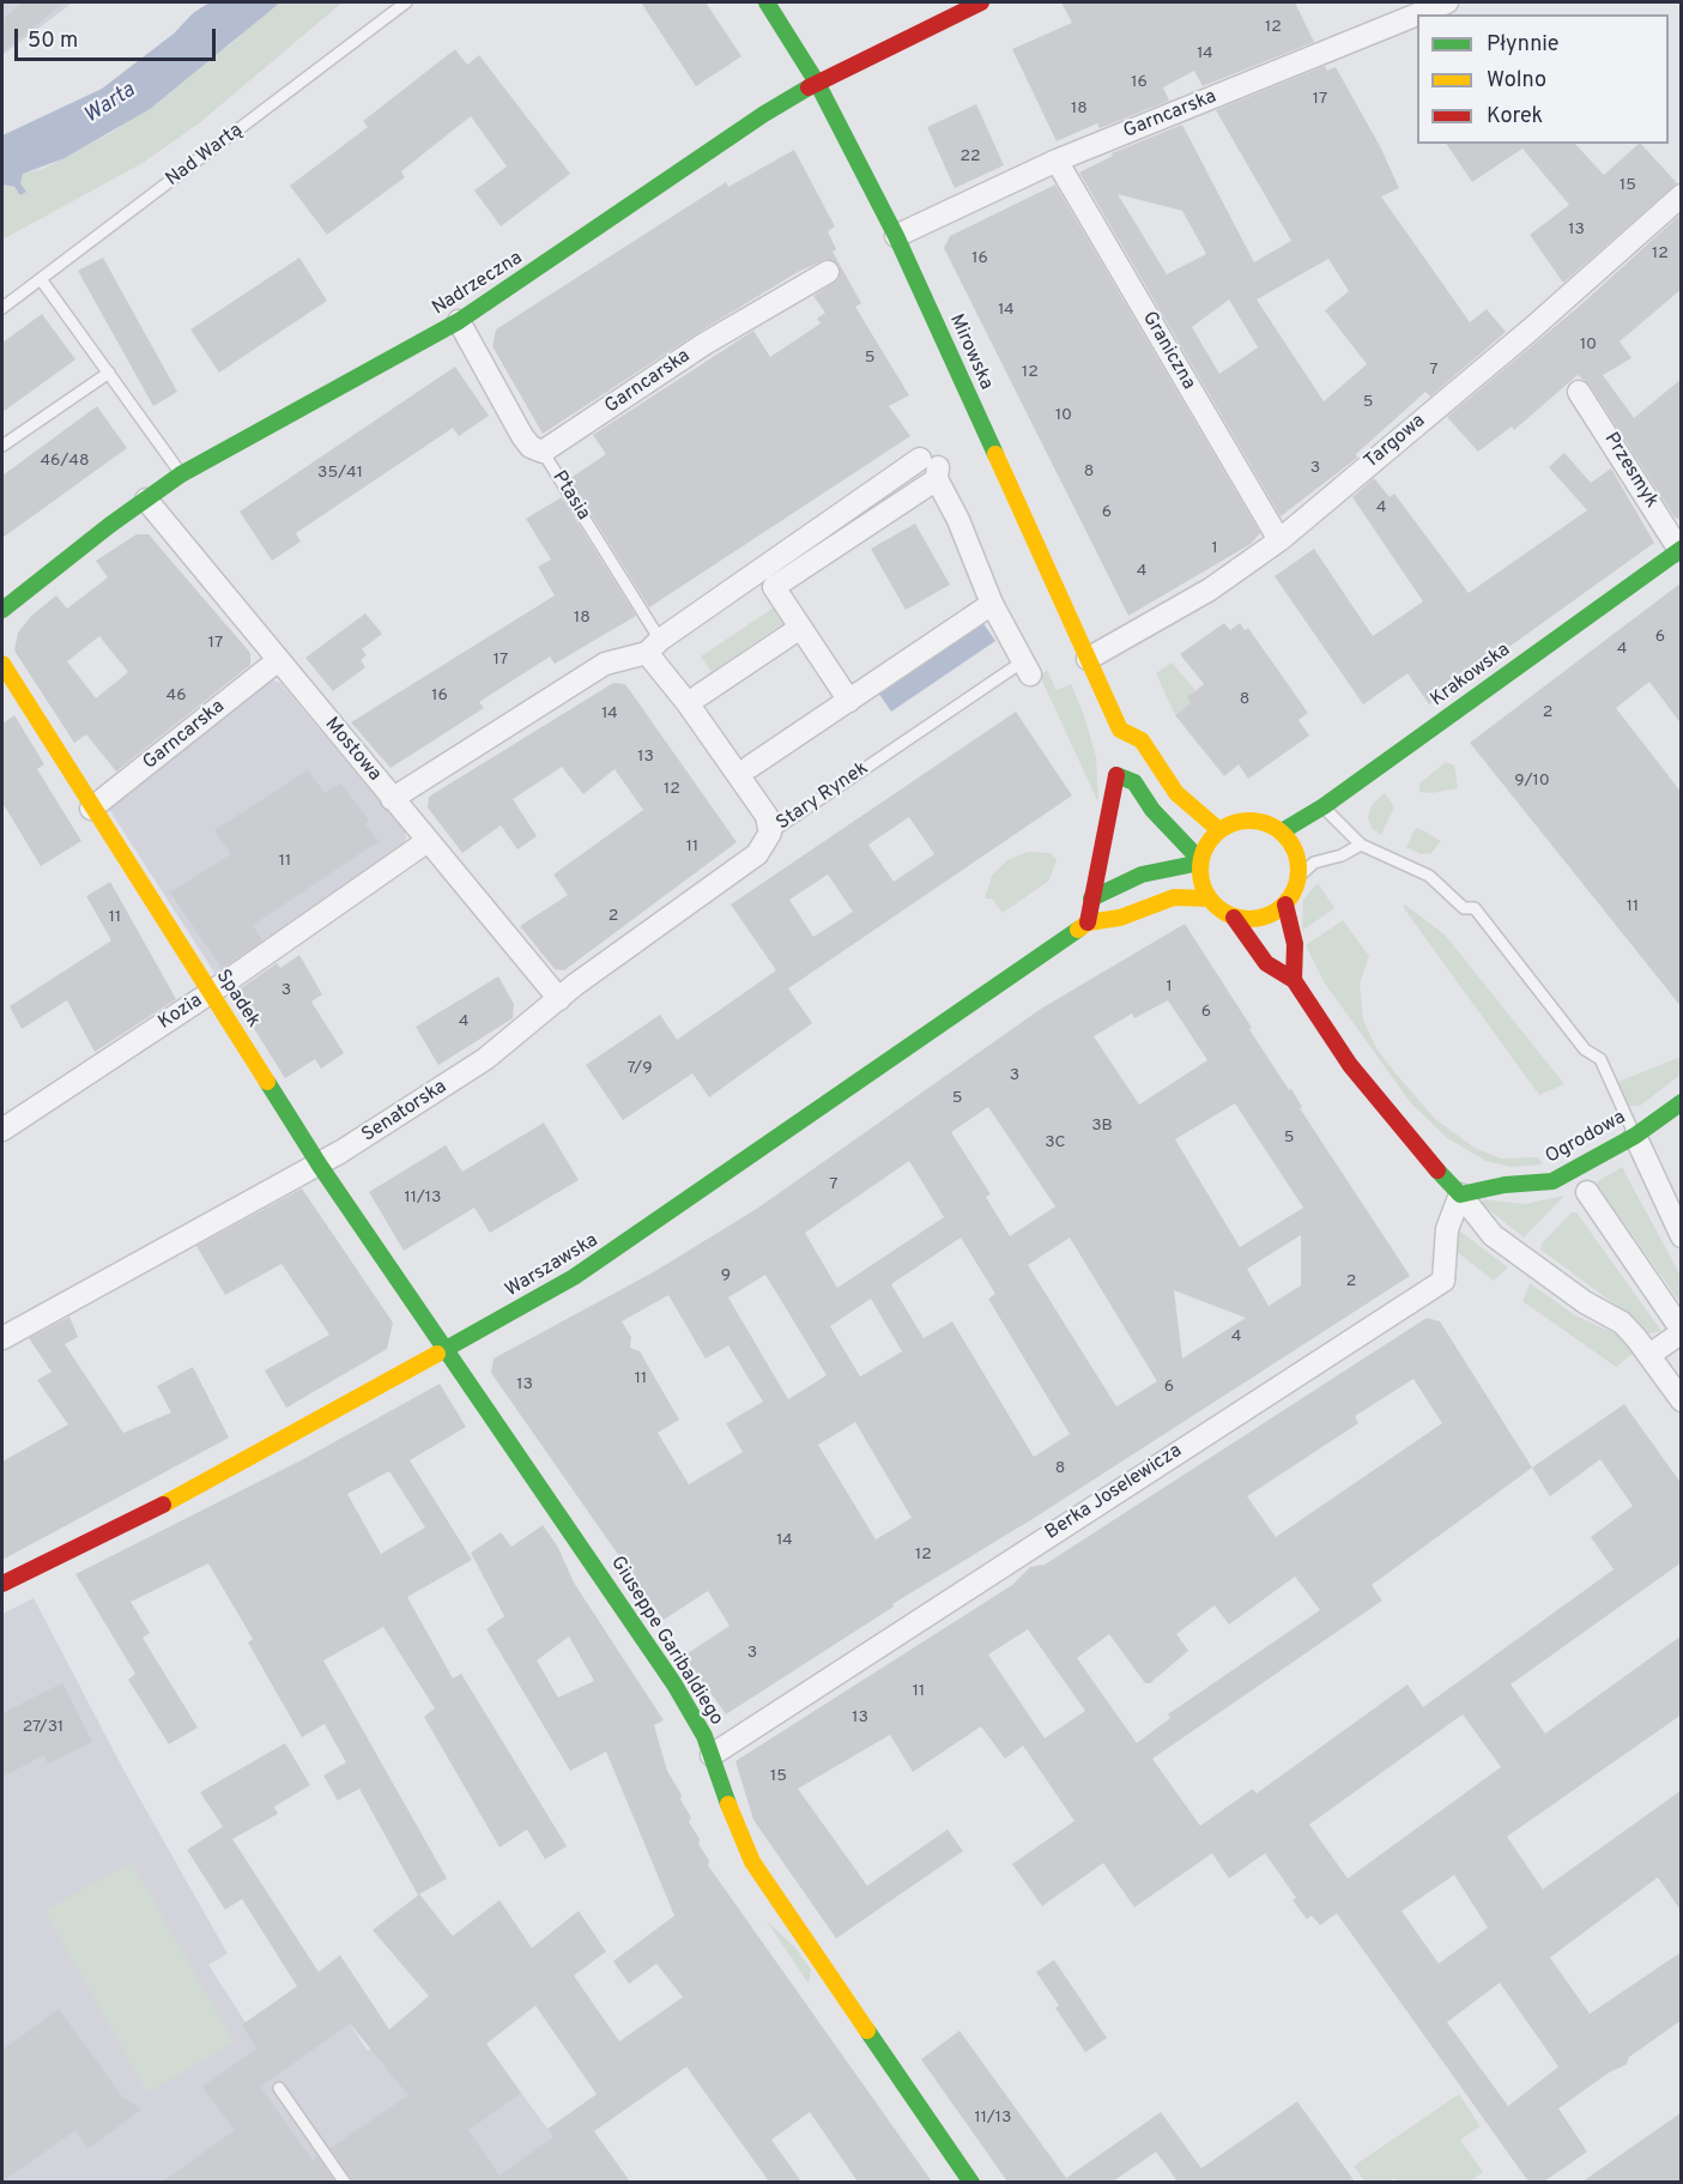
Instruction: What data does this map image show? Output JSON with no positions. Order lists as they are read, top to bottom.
{
  "streets": {
    "street": [
      "Garncarska",
      "Nadrzeczna",
      "Graniczna",
      "Mirowska",
      "Targowa",
      "Przesmyk",
      "Ptasia",
      "Krakowska",
      "Mostowa",
      "Stary Rynek",
      "Spadek",
      "Kozia",
      "Senatorska",
      "Ogrodowa",
      "Warszawska",
      "Berka Joselewicza",
      "Giuseppe Garibaldiego"
    ],
    "lane": ["Nad Wartą"]
  },
  "crossings": [
    ["Garncarska", "Graniczna"],
    ["Garncarska", "Mirowska"],
    ["Garncarska", "Ptasia"],
    ["Garncarska", "Mostowa"],
    ["Garncarska", "Spadek"],
    ["Nadrzeczna", "Mirowska"],
    ["Nadrzeczna", "Ptasia"],
    ["Nadrzeczna", "Mostowa"],
    ["Graniczna", "Targowa"],
    ["Mirowska", "Targowa"],
    ["Mirowska", "Krakowska"],
    ["Mirowska", "Warszawska"],
    ["Przesmyk", "Krakowska"],
    ["Ptasia", "Stary Rynek"],
    ["Krakowska", "Warszawska"],
    ["Mostowa", "Kozia"],
    ["Mostowa", "Senatorska"],
    ["Stary Rynek", "Senatorska"],
    ["Spadek", "Kozia"],
    ["Spadek", "Senatorska"],
    ["Spadek", "Warszawska"],
    ["Spadek", "Giuseppe Garibaldiego"],
    ["Ogrodowa", "Berka Joselewicza"],
    ["Warszawska", "Giuseppe Garibaldiego"],
    ["Berka Joselewicza", "Giuseppe Garibaldiego"]
  ],
  "water": ["Warta"],
  "house_numbers": [
    "12",
    "14",
    "16",
    "17",
    "18",
    "22",
    "15",
    "13",
    "12",
    "16",
    "14",
    "10",
    "5",
    "7",
    "12",
    "5",
    "10",
    "46/48",
    "3",
    "8",
    "35/41",
    "4",
    "6",
    "1",
    "4",
    "18",
    "6",
    "17",
    "4",
    "17",
    "46",
    "16",
    "8",
    "2",
    "14",
    "13",
    "9/10",
    "12",
    "11",
    "11",
    "11",
    "2",
    "11",
    "1",
    "3",
    "6",
    "4",
    "7/9",
    "3",
    "5",
    "3B",
    "5",
    "3C",
    "7",
    "11/13",
    "9",
    "2",
    "4",
    "11",
    "13",
    "6",
    "8",
    "14",
    "12",
    "3",
    "11",
    "13",
    "27/31",
    "15",
    "11/13"
  ],
  "legend": ["Płynnie", "Wolno", "Korek"],
  "scale_bar": "50 m"
}
